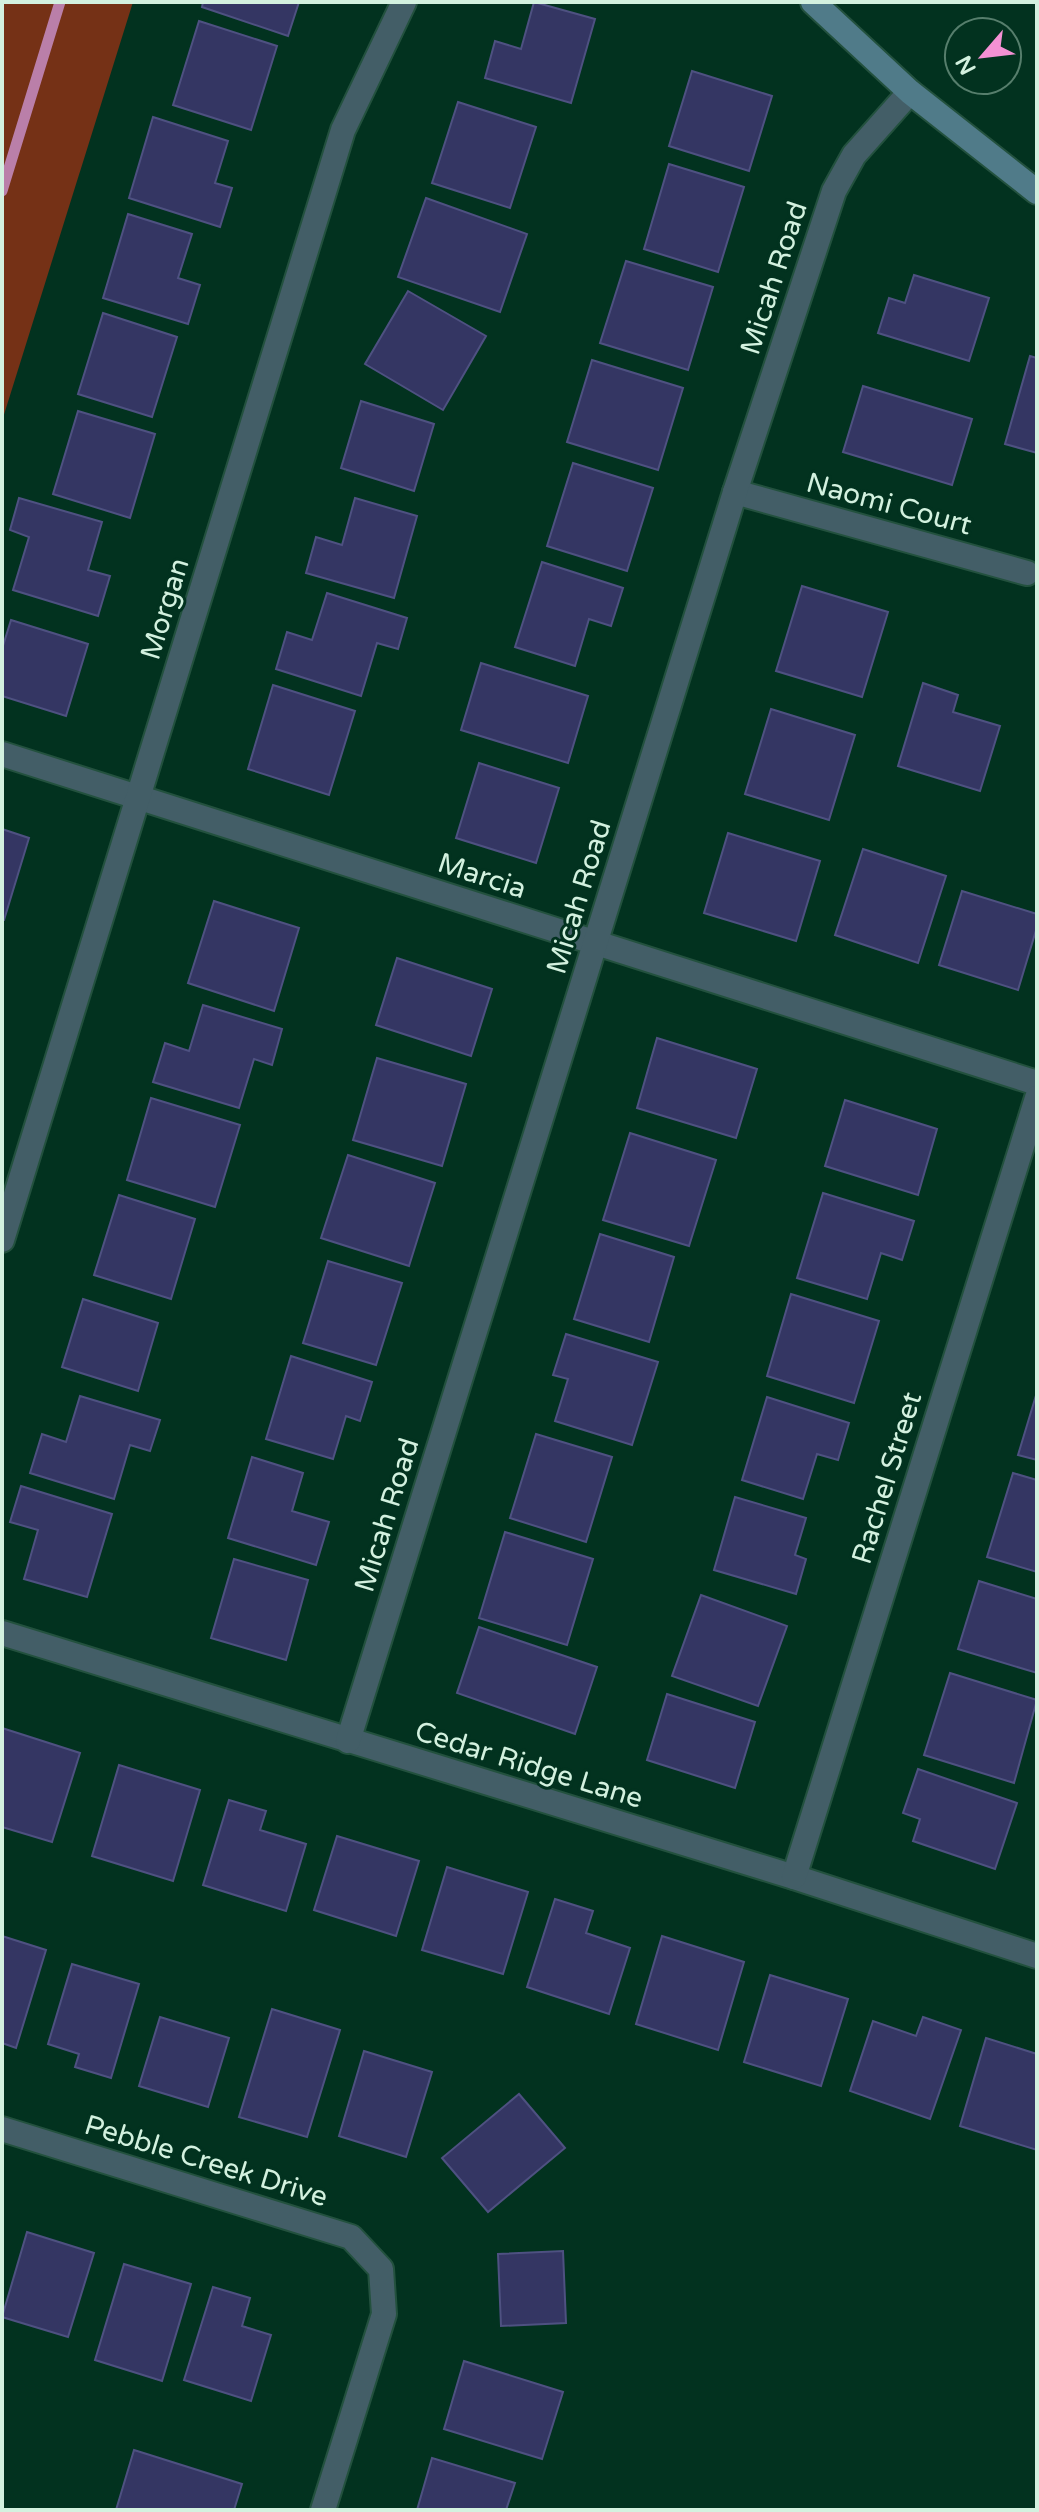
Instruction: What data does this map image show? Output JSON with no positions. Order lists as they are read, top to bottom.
{
  "streets": {
    "street": [
      "Micah Road",
      "Naomi Court",
      "Morgan",
      "Marcia",
      "Rachel Street",
      "Cedar Ridge Lane",
      "Pebble Creek Drive"
    ]
  },
  "crossings": [
    ["Micah Road", "Naomi Court"],
    ["Micah Road", "Marcia"],
    ["Micah Road", "Cedar Ridge Lane"],
    ["Morgan", "Marcia"],
    ["Rachel Street", "Cedar Ridge Lane"]
  ],
  "north": "bottom left"
}
